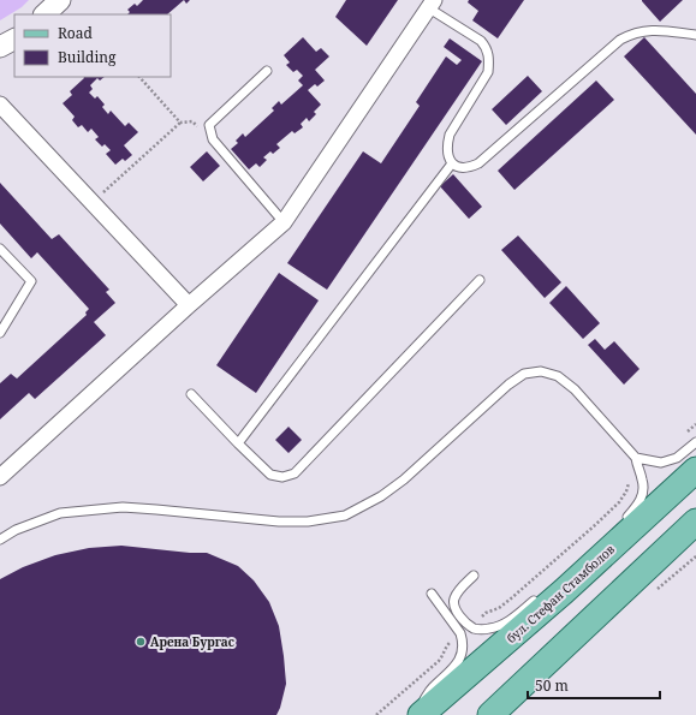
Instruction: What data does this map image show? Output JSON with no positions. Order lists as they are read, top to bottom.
{
  "streets": {
    "main road": ["бул. Стефан Стамболов"]
  },
  "places": ["Арена Бургас"],
  "legend": ["Road", "Building"],
  "scale_bar": "50 m"
}
